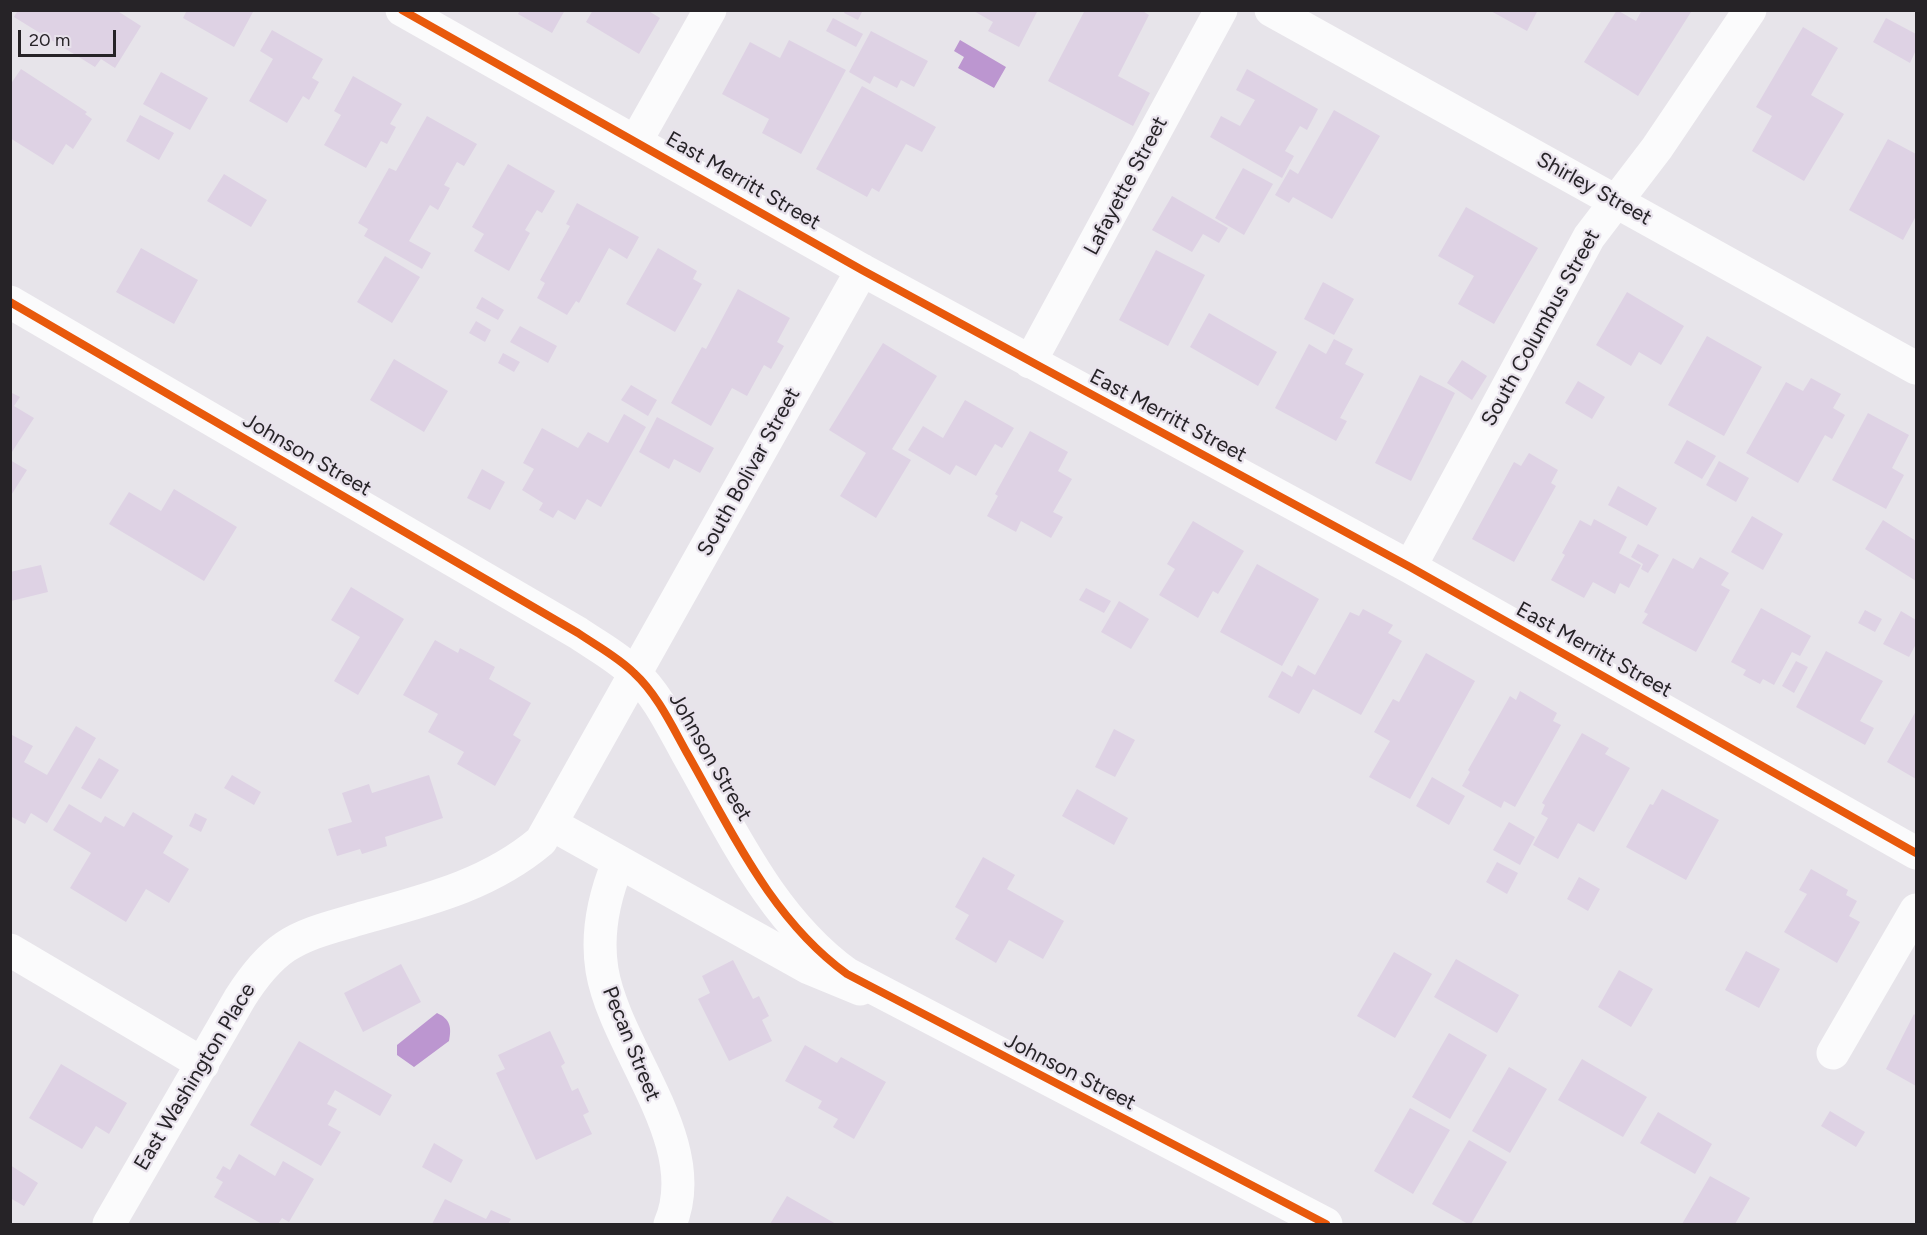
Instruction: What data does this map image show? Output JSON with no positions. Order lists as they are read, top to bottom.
{
  "streets": {
    "street": [
      "East Merritt Street",
      "Lafayette Street",
      "Shirley Street",
      "South Columbus Street",
      "Johnson Street",
      "South Bolivar Street",
      "Pecan Street",
      "East Washington Place"
    ]
  },
  "crossings": [
    ["East Merritt Street", "Lafayette Street"],
    ["East Merritt Street", "South Columbus Street"],
    ["East Merritt Street", "South Bolivar Street"],
    ["Shirley Street", "South Columbus Street"],
    ["Johnson Street", "South Bolivar Street"],
    ["Johnson Street", "Pecan Street"],
    ["Johnson Street", "East Washington Place"],
    ["South Bolivar Street", "East Washington Place"]
  ],
  "scale_bar": "20 m"
}
